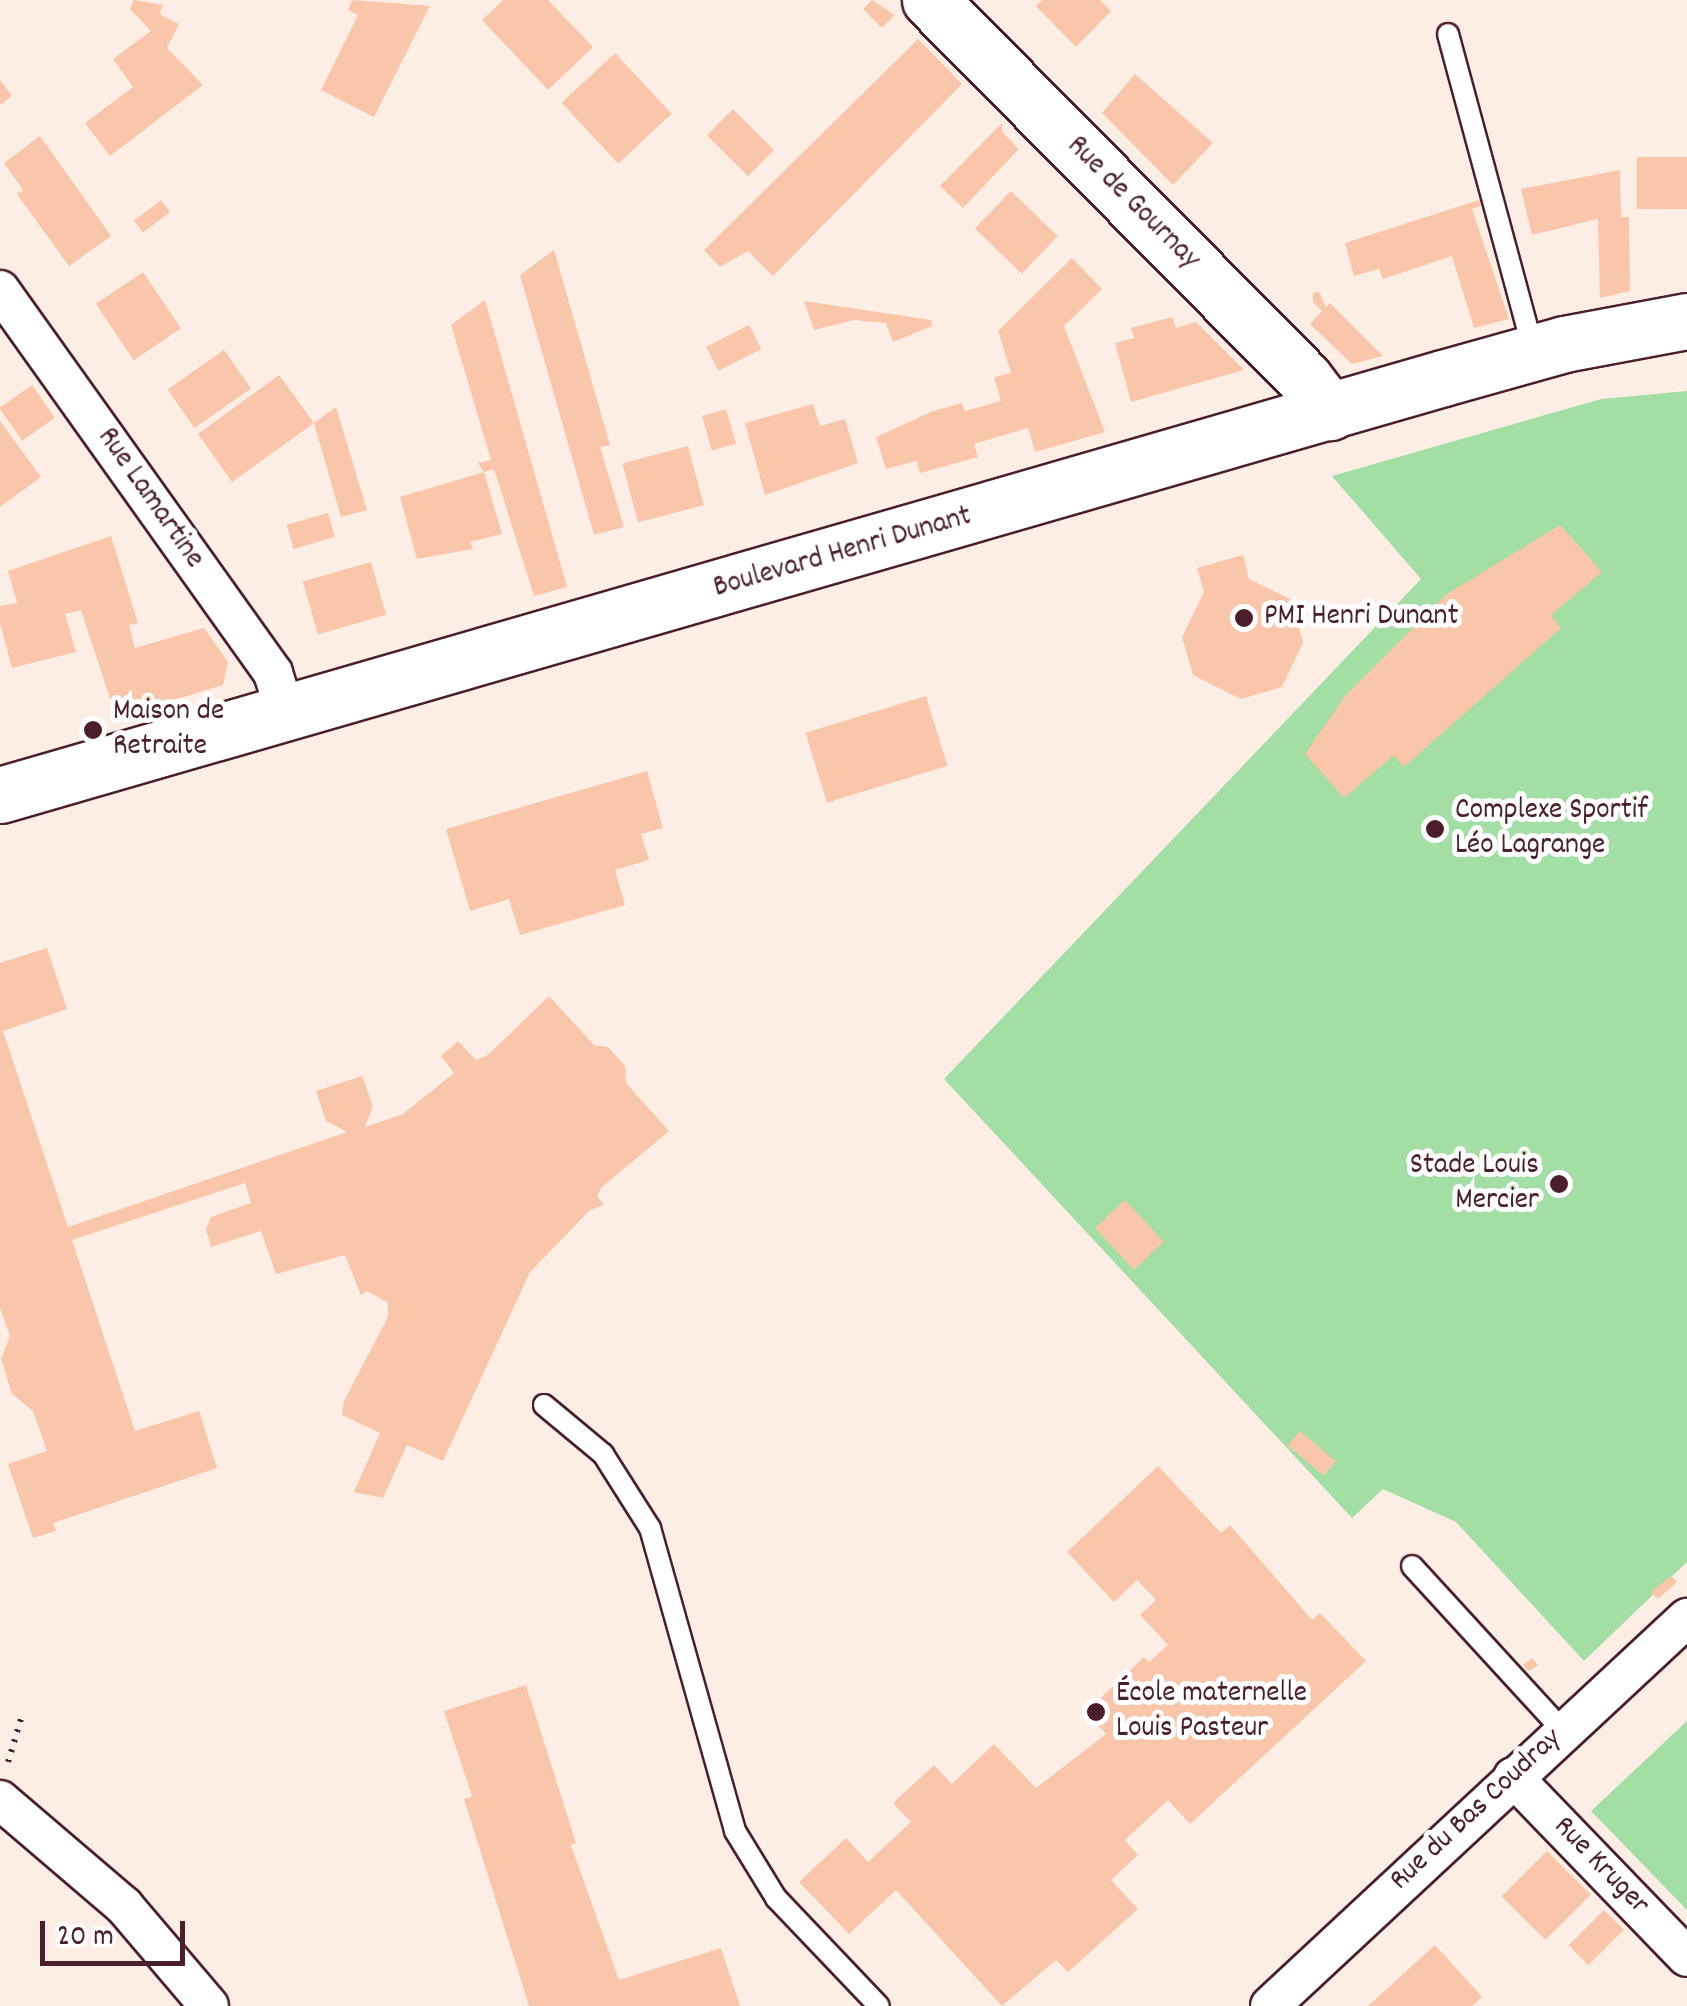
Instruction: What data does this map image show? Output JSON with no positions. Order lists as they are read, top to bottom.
{
  "streets": {
    "main road": ["Rue de Gournay", "Boulevard Henri Dunant"],
    "street": ["Rue Lamartine", "Rue du Bas Coudray", "Rue Kruger"]
  },
  "crossings": [
    ["Rue de Gournay", "Boulevard Henri Dunant"],
    ["Rue Lamartine", "Boulevard Henri Dunant"],
    ["Rue du Bas Coudray", "Rue Kruger"]
  ],
  "places": [
    "PMI Henri Dunant",
    "Maison de Retraite",
    "Complexe Sportif Léo Lagrange",
    "Stade Louis Mercier",
    "École maternelle Louis Pasteur"
  ],
  "scale_bar": "20 m"
}
